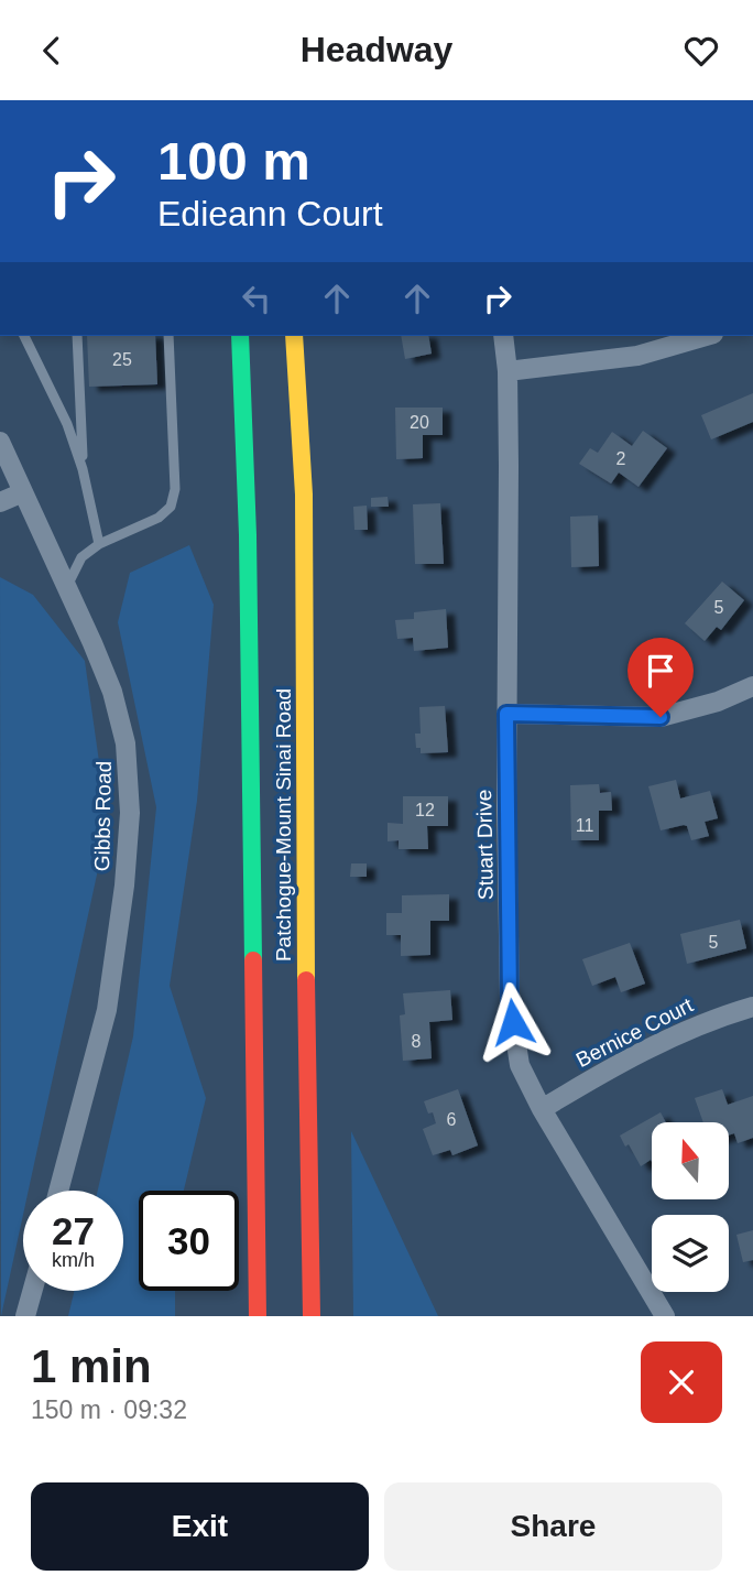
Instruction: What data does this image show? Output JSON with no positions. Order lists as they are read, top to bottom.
{
  "streets": {
    "highway": ["Patchogue-Mount Sinai Road"],
    "street": ["Gibbs Road", "Stuart Drive", "Bernice Court"]
  },
  "crossings": [
    ["Stuart Drive", "Bernice Court"]
  ],
  "house_numbers": [
    "25",
    "20",
    "2",
    "5",
    "12",
    "11",
    "5",
    "8",
    "6"
  ],
  "north": "top",
  "page": {
    "header": "Headway",
    "turn": ["100 m", "Edieann Court"],
    "speed": "27 km/h",
    "limit": "30",
    "heading": ["1 min", "150 m · 09:32"],
    "buttons": ["Exit", "Share"]
  }
}
